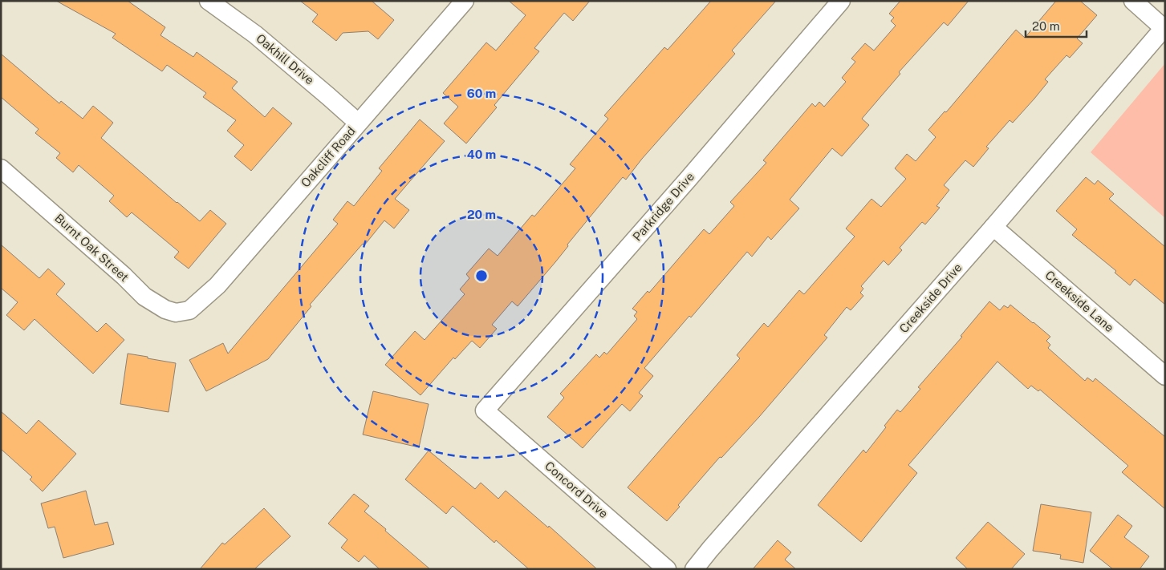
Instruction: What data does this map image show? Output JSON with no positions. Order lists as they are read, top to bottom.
{
  "streets": {
    "street": [
      "Oakhill Drive",
      "Oakcliff Road",
      "Parkridge Drive",
      "Burnt Oak Street",
      "Creekside Drive",
      "Creekside Lane",
      "Concord Drive"
    ]
  },
  "crossings": [
    ["Oakhill Drive", "Oakcliff Road"],
    ["Oakcliff Road", "Burnt Oak Street"],
    ["Parkridge Drive", "Concord Drive"],
    ["Creekside Drive", "Creekside Lane"]
  ],
  "scale_bar": "20 m",
  "rings": ["60 m", "40 m", "20 m"]
}
